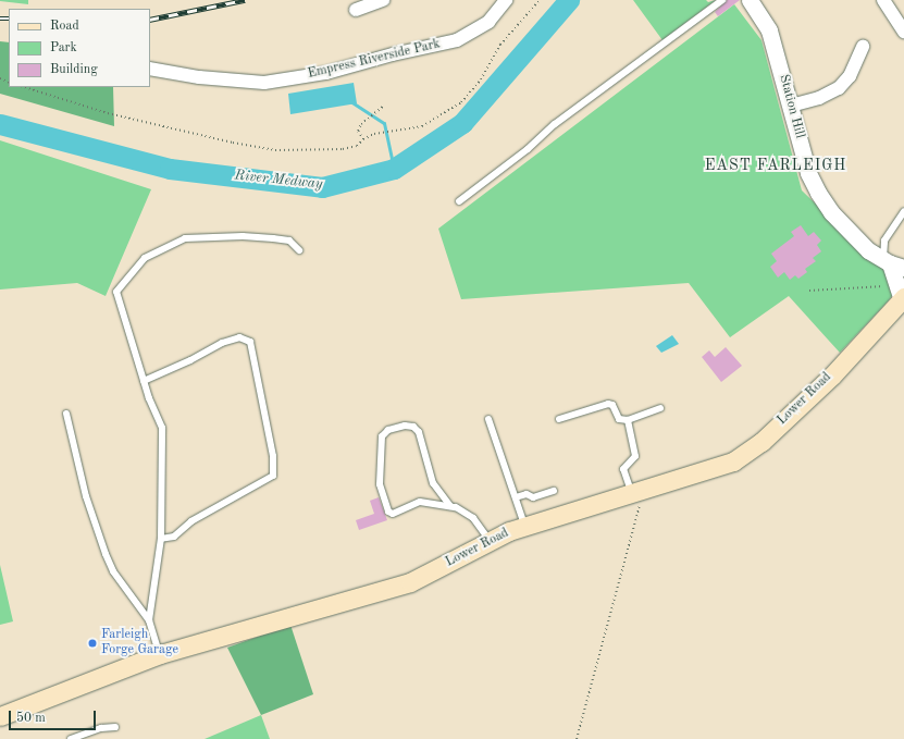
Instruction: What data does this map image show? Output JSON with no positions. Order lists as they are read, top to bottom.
{
  "streets": {
    "main road": ["Lower Road"],
    "street": ["Empress Riverside Park", "Station Hill"]
  },
  "districts": ["EAST FARLEIGH"],
  "water": ["River Medway"],
  "places": ["Farleigh Forge Garage"],
  "legend": ["Road", "Park", "Building"],
  "scale_bar": "50 m"
}
